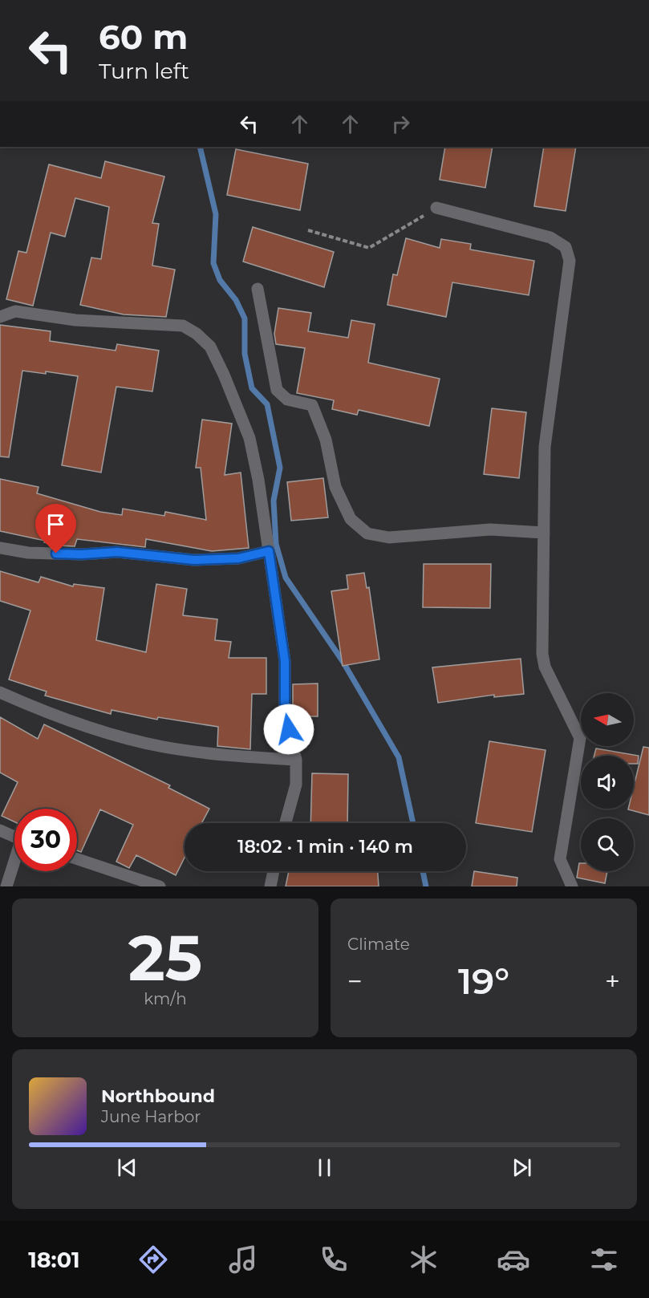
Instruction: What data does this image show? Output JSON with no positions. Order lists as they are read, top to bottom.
{
  "north": "left",
  "page": {
    "turn": ["60 m", "Turn left"],
    "limit": "30",
    "trip": "18:02 · 1 min · 140 m",
    "tile": [
      ["25", "km/h"],
      "Climate"
    ],
    "heat": ["−", "19°", "+"],
    "song": ["Northbound", "June Harbor"],
    "tabs": "18:01"
  }
}
